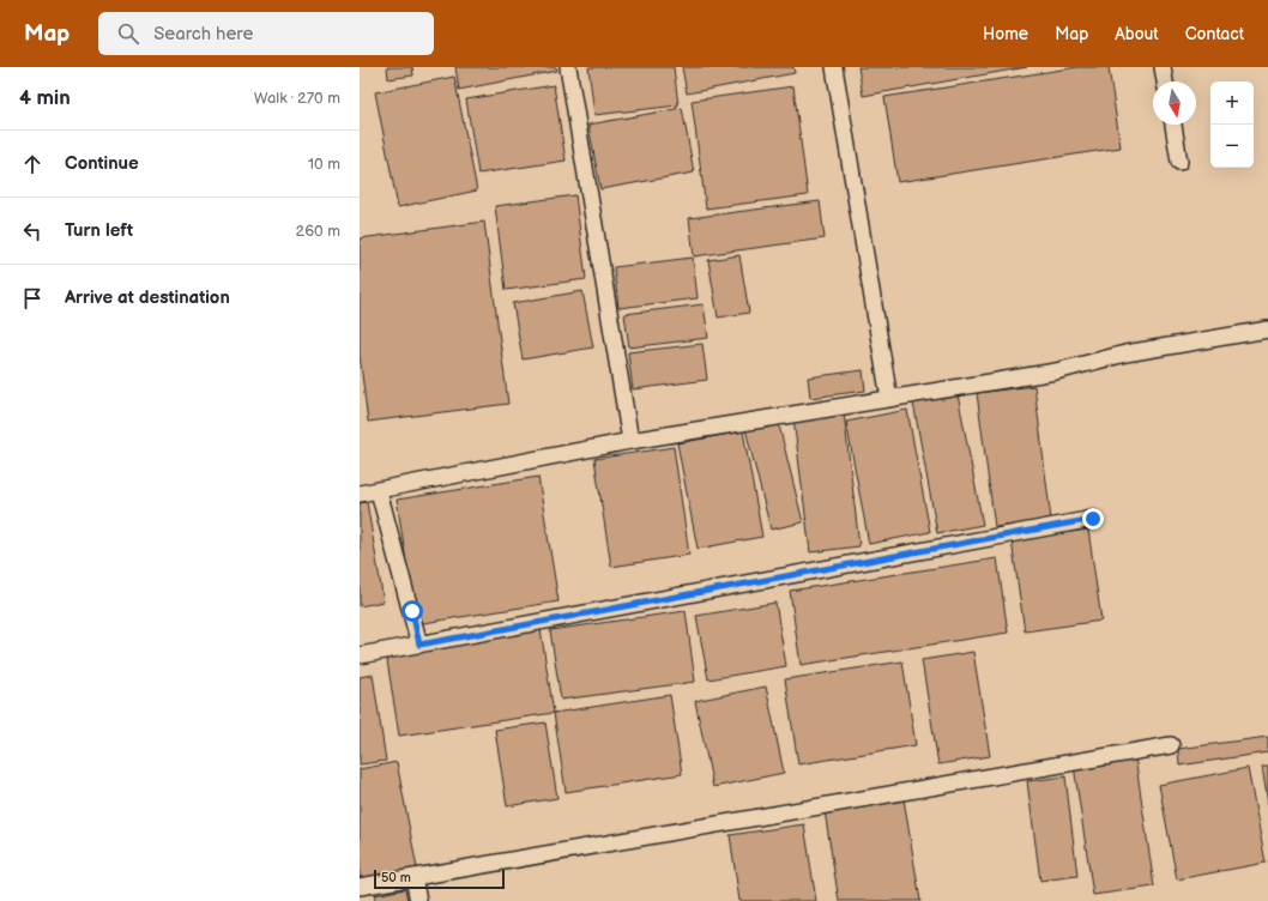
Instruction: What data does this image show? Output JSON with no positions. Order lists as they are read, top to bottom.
{
  "scale_bar": "50 m",
  "north": "bottom",
  "page": {
    "header": "Map",
    "search": "Search here",
    "nav": [
      "Home",
      "Map",
      "About",
      "Contact"
    ],
    "heading": ["4 min", "Walk · 270 m"],
    "map_buttons": ["+", "−"],
    "list": [
      ["Continue", "10 m"],
      ["Turn left", "260 m"],
      "Arrive at destination"
    ],
    "scale": "50 m"
  }
}
